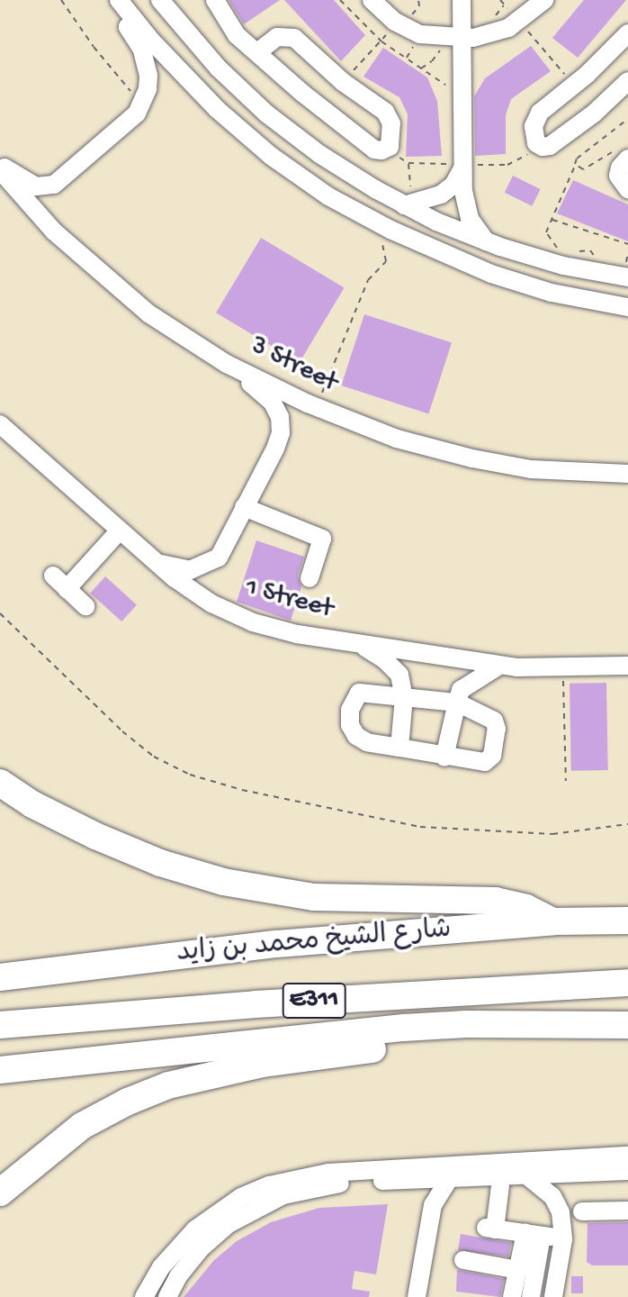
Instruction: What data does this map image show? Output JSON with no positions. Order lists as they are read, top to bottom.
{
  "streets": {
    "highway": ["شارع الشيخ محمد بن زايد", "E311"],
    "street": ["3 Street", "1 Street"]
  }
}
